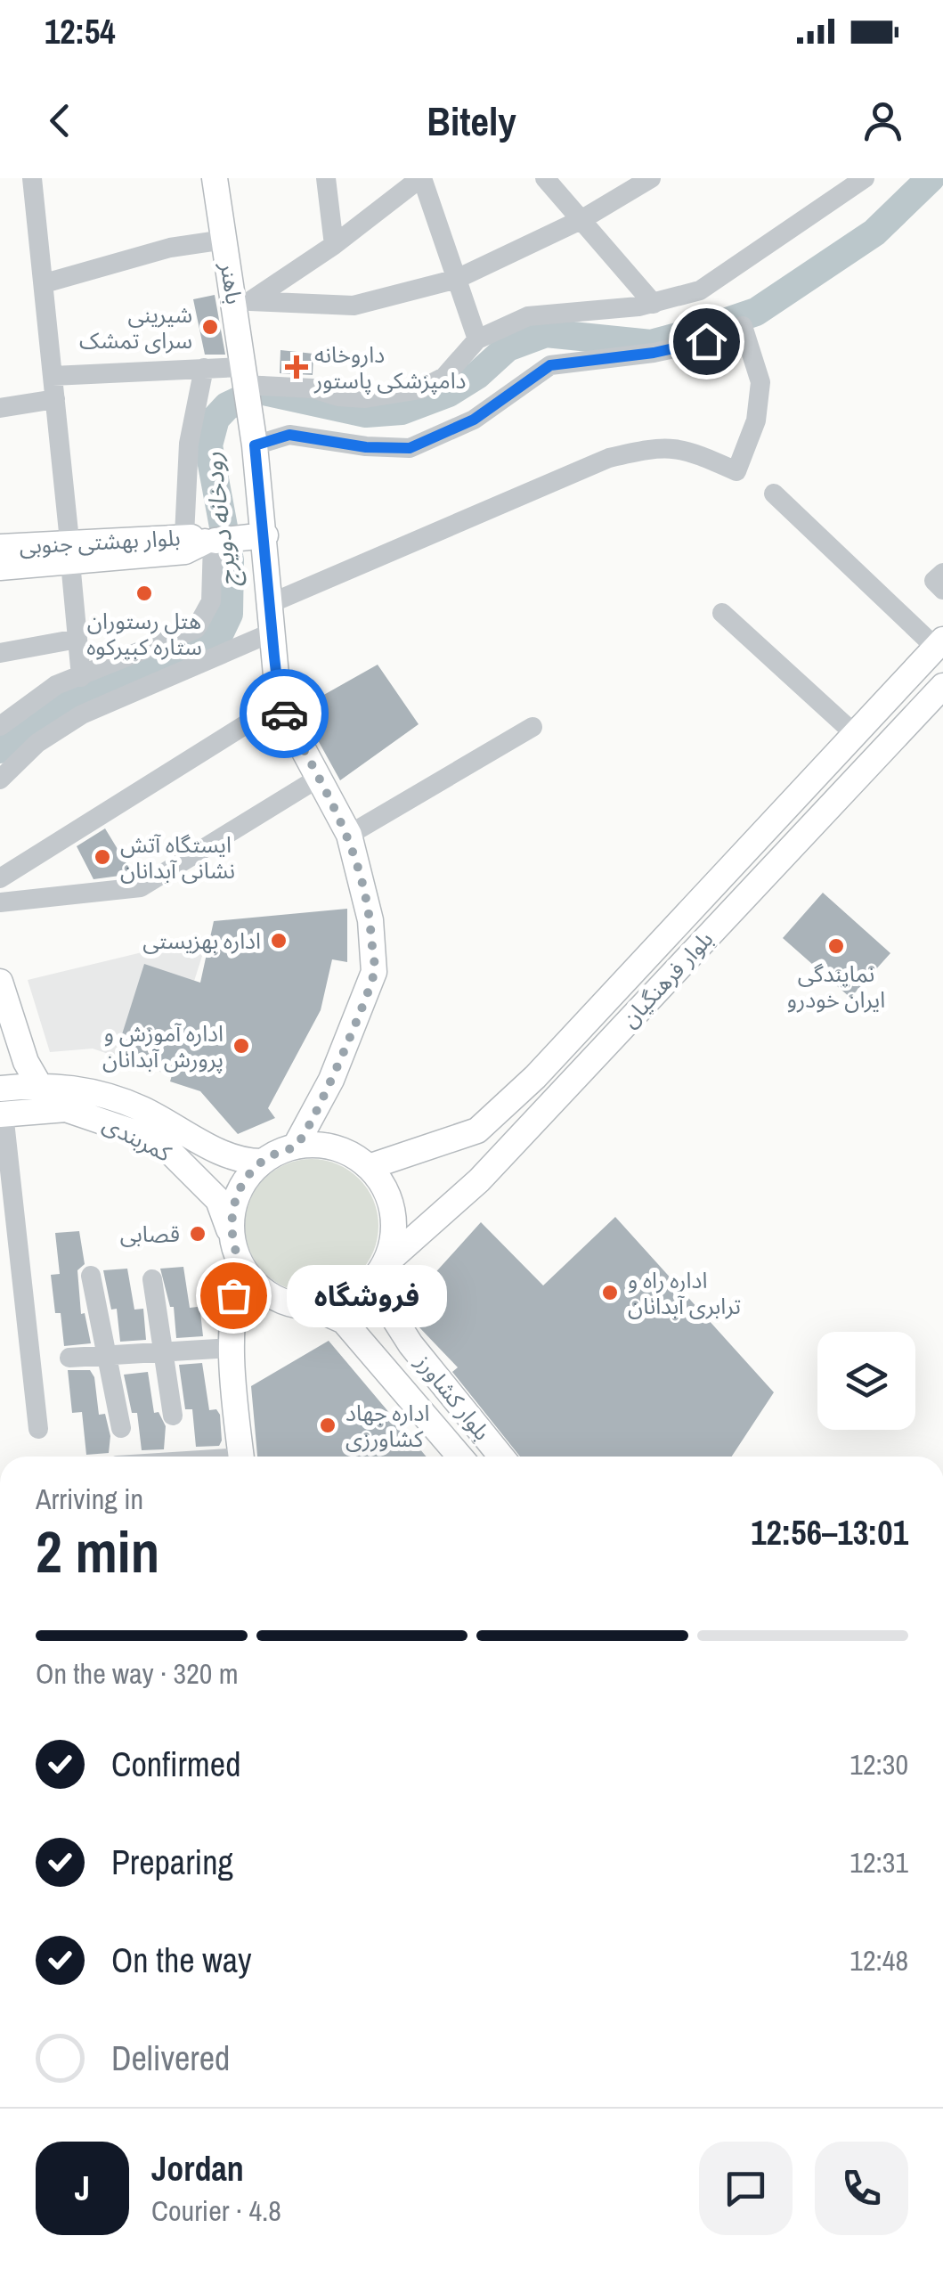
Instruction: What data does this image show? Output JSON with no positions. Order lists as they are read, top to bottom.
{
  "streets": {
    "main road": [
      "باهنر",
      "بلوار بهشتی جنوبی",
      "بلوار فرهنگیان",
      "کمربندی",
      "بلوار کشاورز"
    ]
  },
  "crossings": [
    ["باهنر", "بلوار بهشتی جنوبی"],
    ["بلوار فرهنگیان", "کمربندی"],
    ["بلوار فرهنگیان", "بلوار کشاورز"],
    ["کمربندی", "بلوار کشاورز"]
  ],
  "water": ["رودخانه دویرج"],
  "places": {
    "other": [
      "شیرینی سرای تمشک",
      "هتل رستوران ستاره کبیرکوه",
      "ایستگاه آتش نشانی آبدانان",
      "اداره بهزیستی",
      "نمایندگی ایران خودرو",
      "اداره آموزش و پرورش آبدانان",
      "قصابی",
      "اداره راه و ترابری آبدانان",
      "فروشگاه",
      "اداره جهاد کشاورزی"
    ],
    "health": ["داروخانه دامپزشکی پاستور"]
  },
  "page": {
    "status": "12:54",
    "header": "Bitely",
    "bubble": "فروشگاه",
    "heading": ["2 min", "Arriving in", "12:56–13:01"],
    "panel": ["Jordan", "Courier · 4.8"],
    "bar": "On the way · 320 m",
    "list": [
      ["Confirmed", "12:30"],
      ["Preparing", "12:31"],
      ["On the way", "12:48"],
      "Delivered"
    ],
    "round": "J"
  }
}
